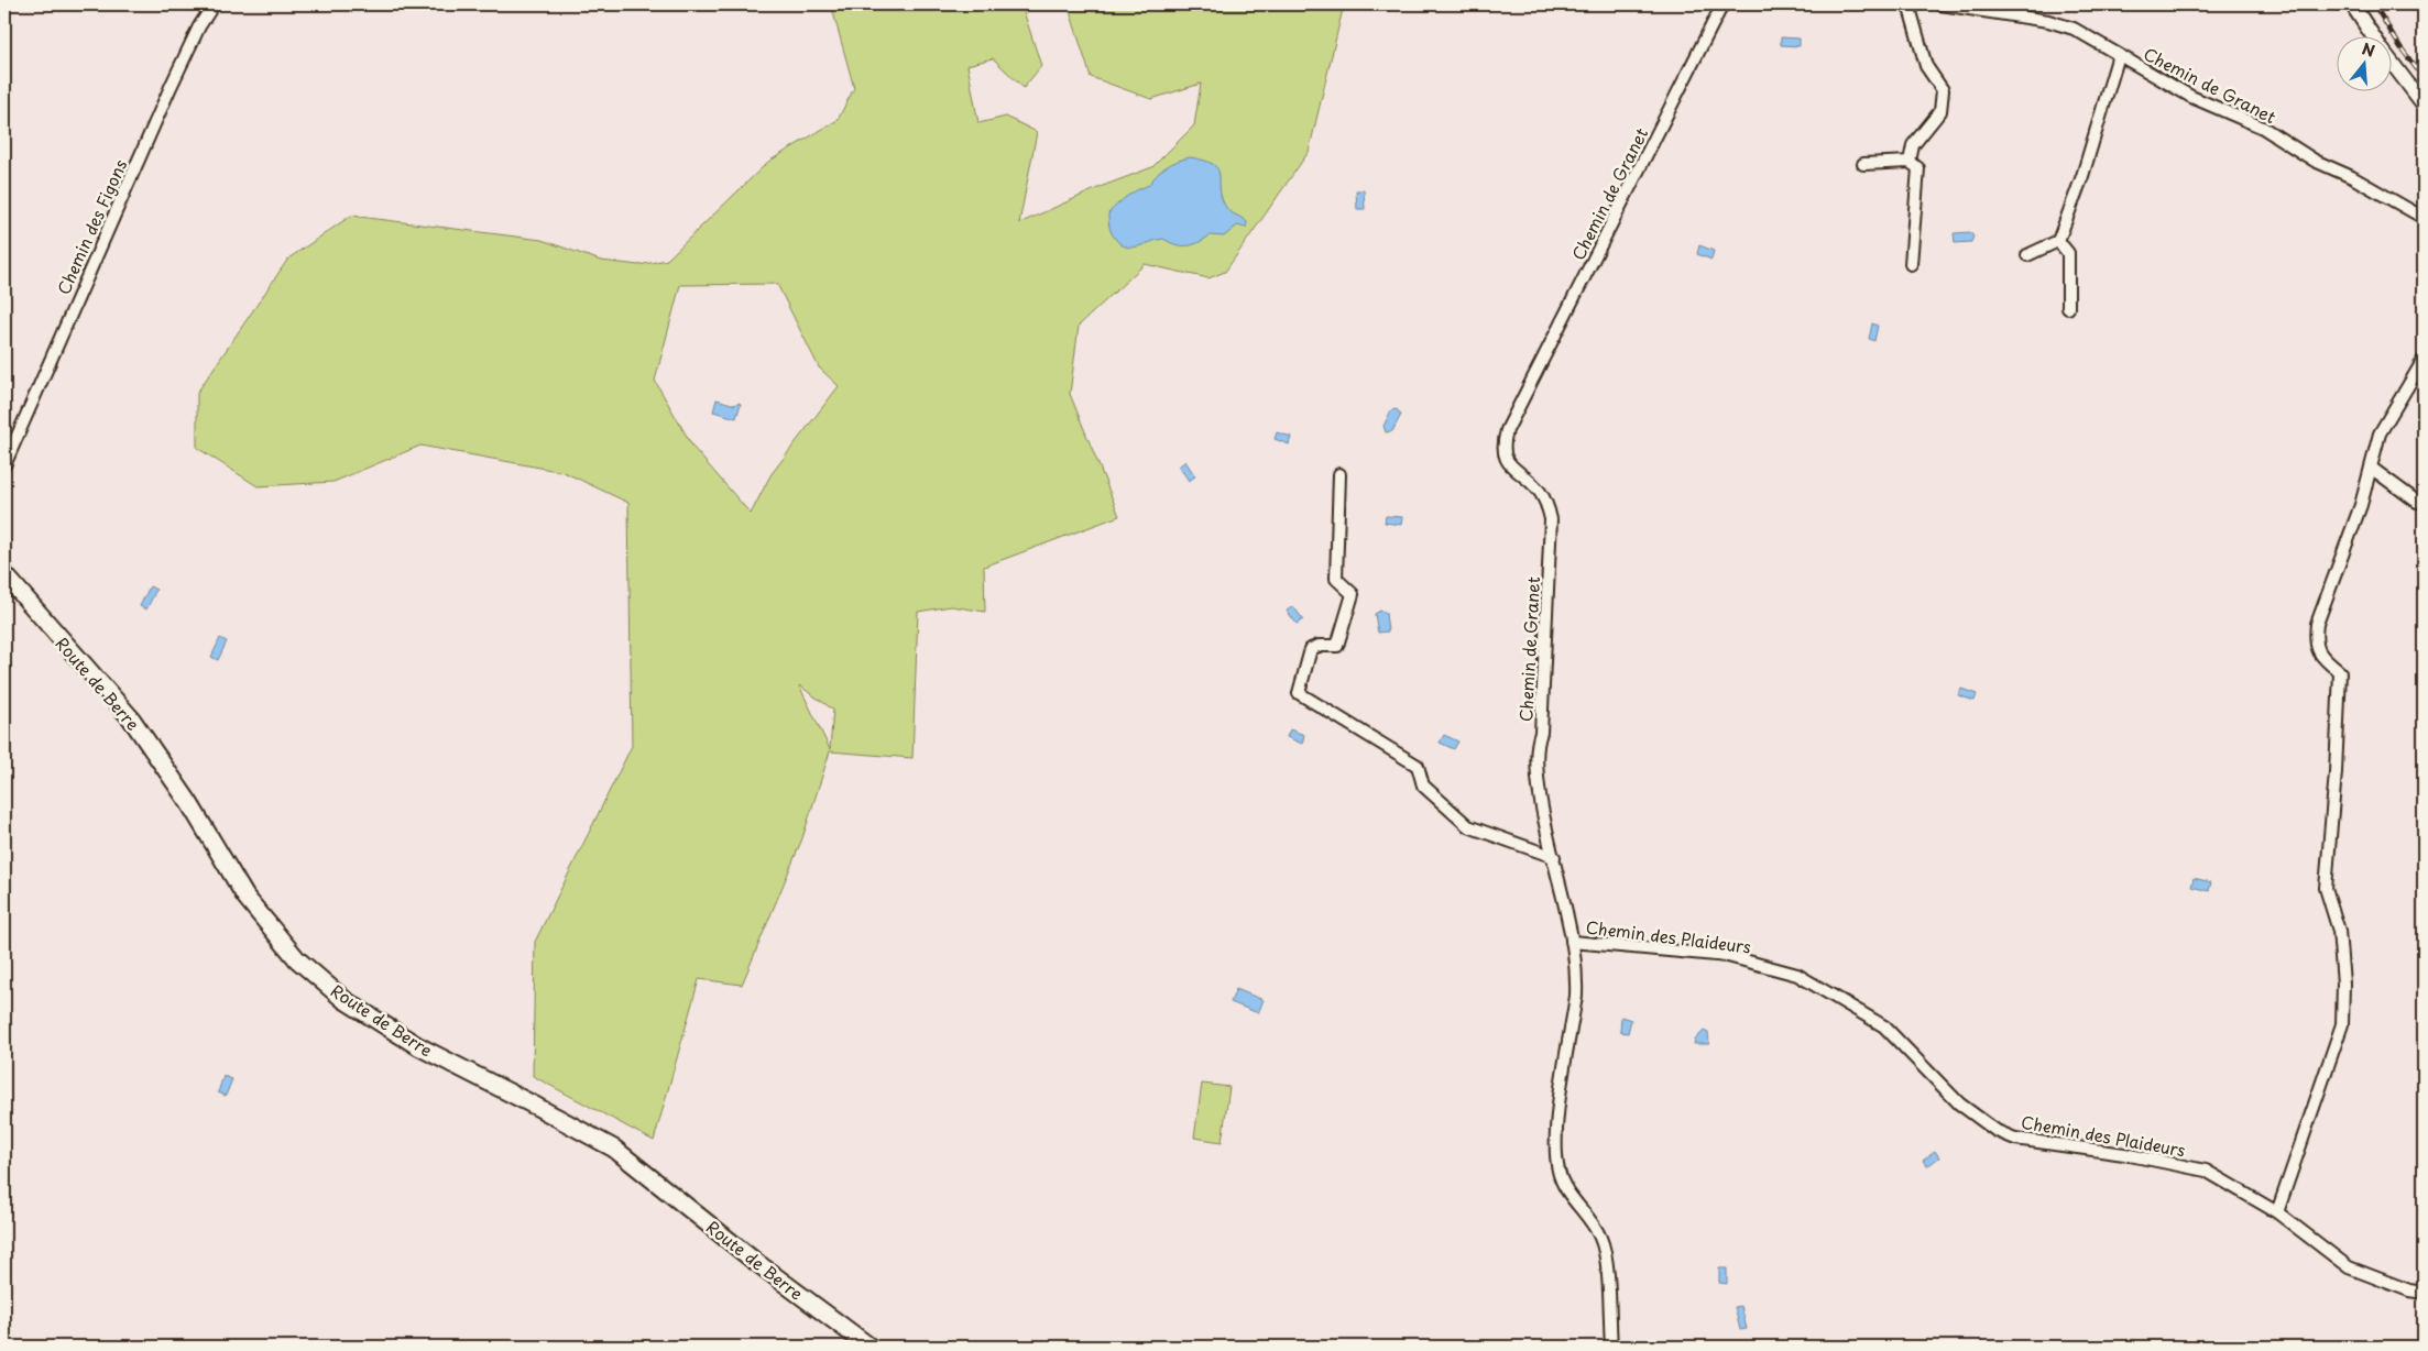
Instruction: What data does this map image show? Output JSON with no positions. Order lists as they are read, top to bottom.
{
  "streets": {
    "main road": ["Route de Berre"],
    "street": ["Chemin de Granet", "Chemin des Figons", "Chemin des Plaideurs"]
  },
  "crossings": [
    ["Chemin de Granet", "Chemin des Plaideurs"]
  ],
  "north": "top"
}
